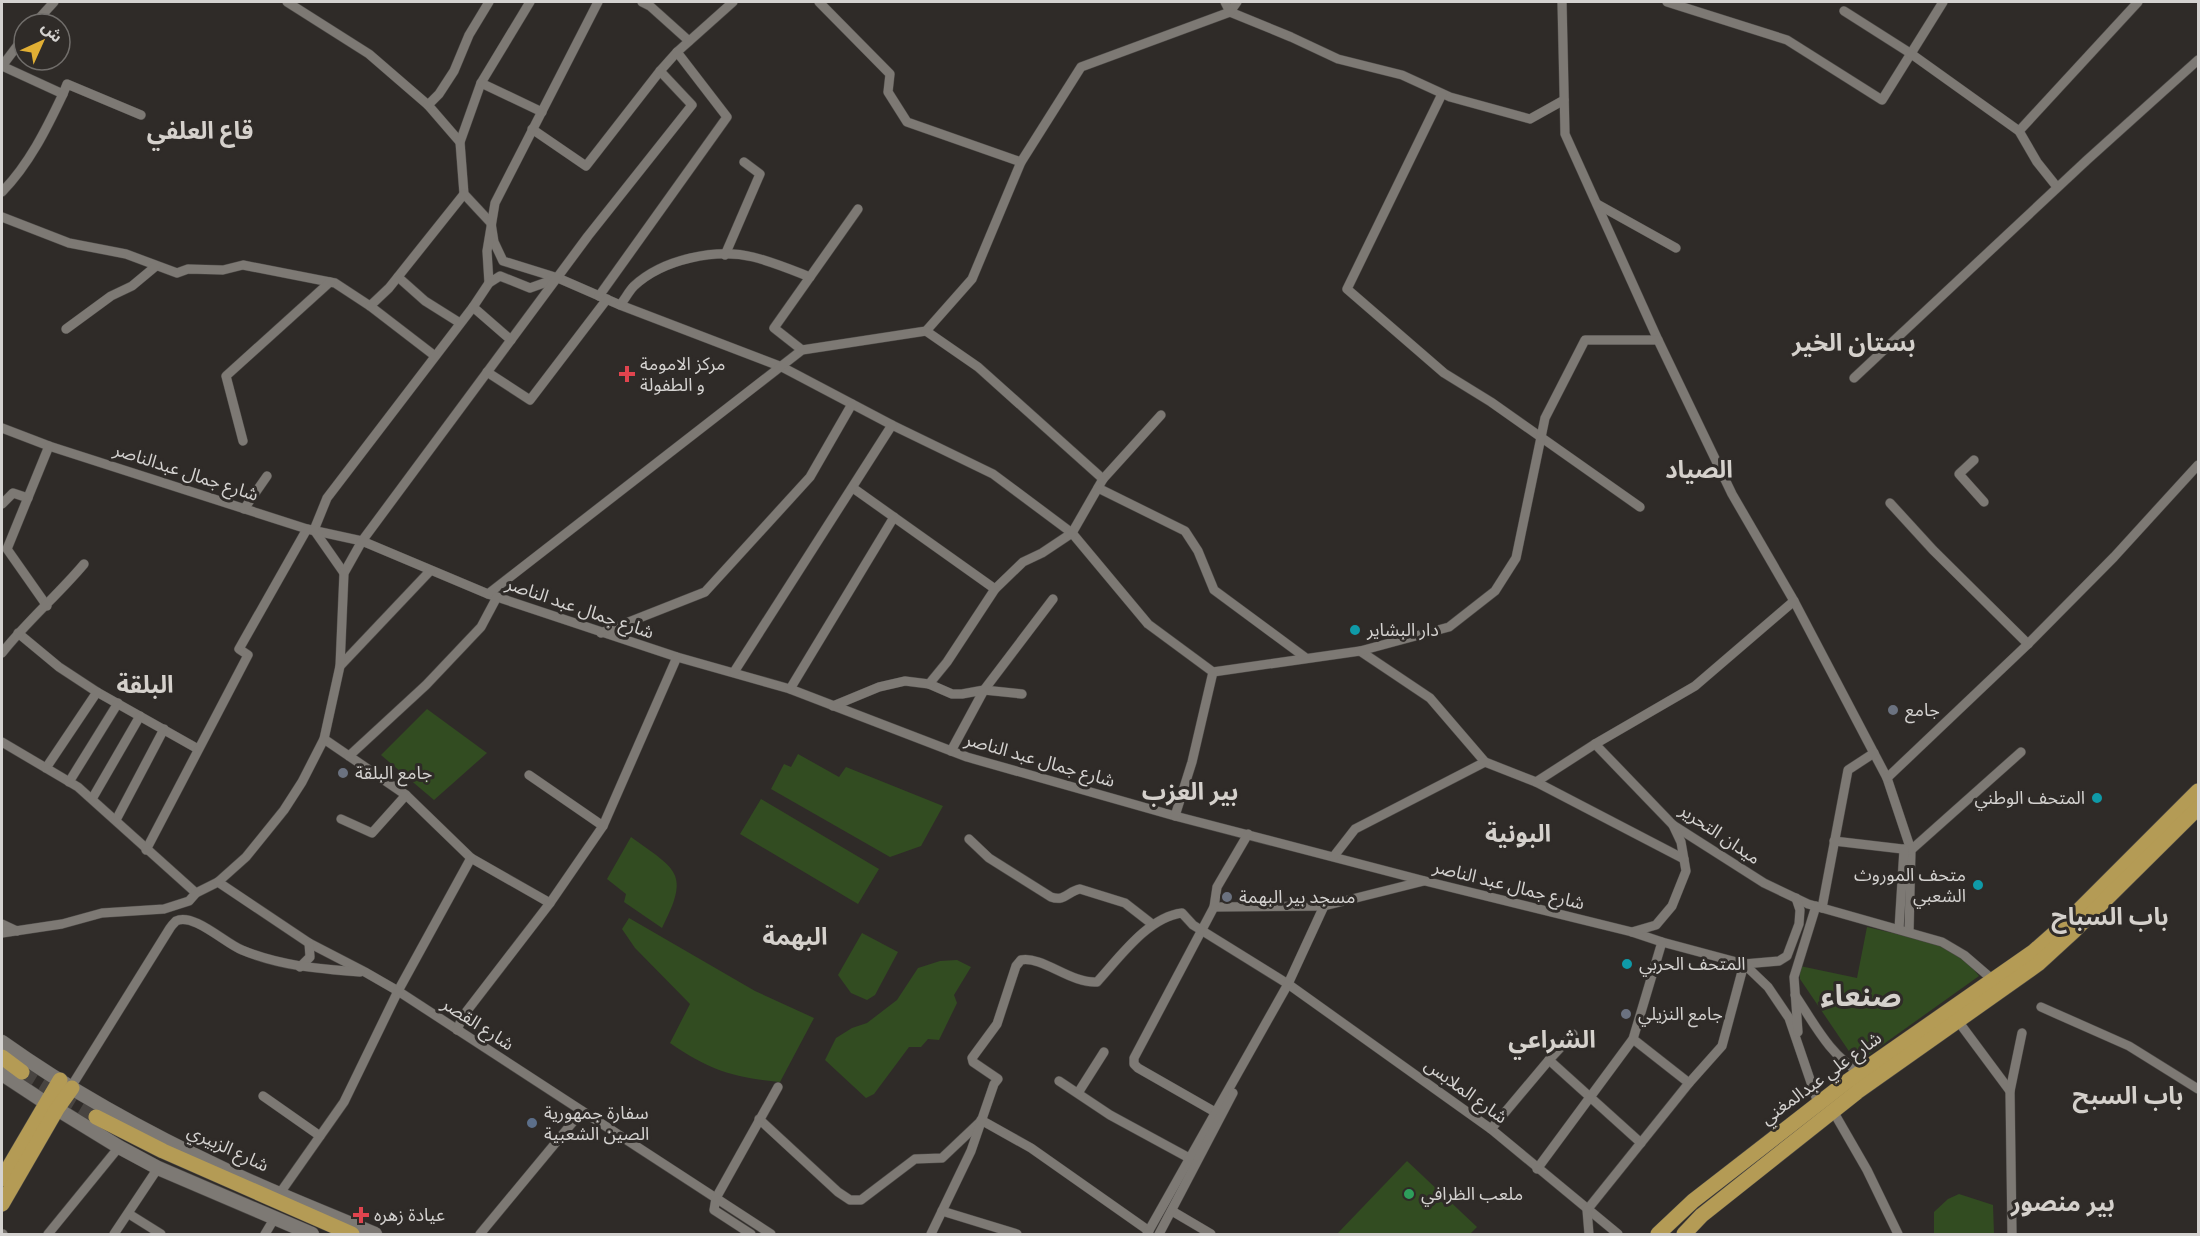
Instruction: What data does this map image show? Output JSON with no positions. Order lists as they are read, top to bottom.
{
  "streets": {
    "main road": ["شارع علي عبدالمغني", "شارع الزبيري"],
    "street": [
      "شارع جمال عبدالناصر",
      "شارع جمال عبد الناصر",
      "ميدان التحرير",
      "شارع القصر",
      "شارع الملابس"
    ]
  },
  "crossings": [
    ["شارع جمال عبدالناصر", "شارع جمال عبد الناصر"],
    ["شارع جمال عبد الناصر", "شارع علي عبدالمغني"],
    ["ميدان التحرير", "شارع علي عبدالمغني"]
  ],
  "districts": [
    "قاع العلفي",
    "بستان الخير",
    "الصياد",
    "البلقة",
    "بير العزب",
    "البونية",
    "باب السباح",
    "البهمة",
    "صنعاء",
    "الشراعي",
    "باب السبح",
    "بير منصور"
  ],
  "places": {
    "health": ["مركز الامومة و الطفولة", "عيادة زهره"],
    "other": [
      "دار البشاير",
      "جامع",
      "جامع البلقة",
      "المتحف الوطني",
      "متحف الموروث الشعبي",
      "مسجد بير البهمة",
      "المتحف الحربي",
      "جامع النزيلي",
      "سفارة جمهورية الصين الشعبية",
      "ملعب الظرافي"
    ]
  },
  "north": "top right"
}
